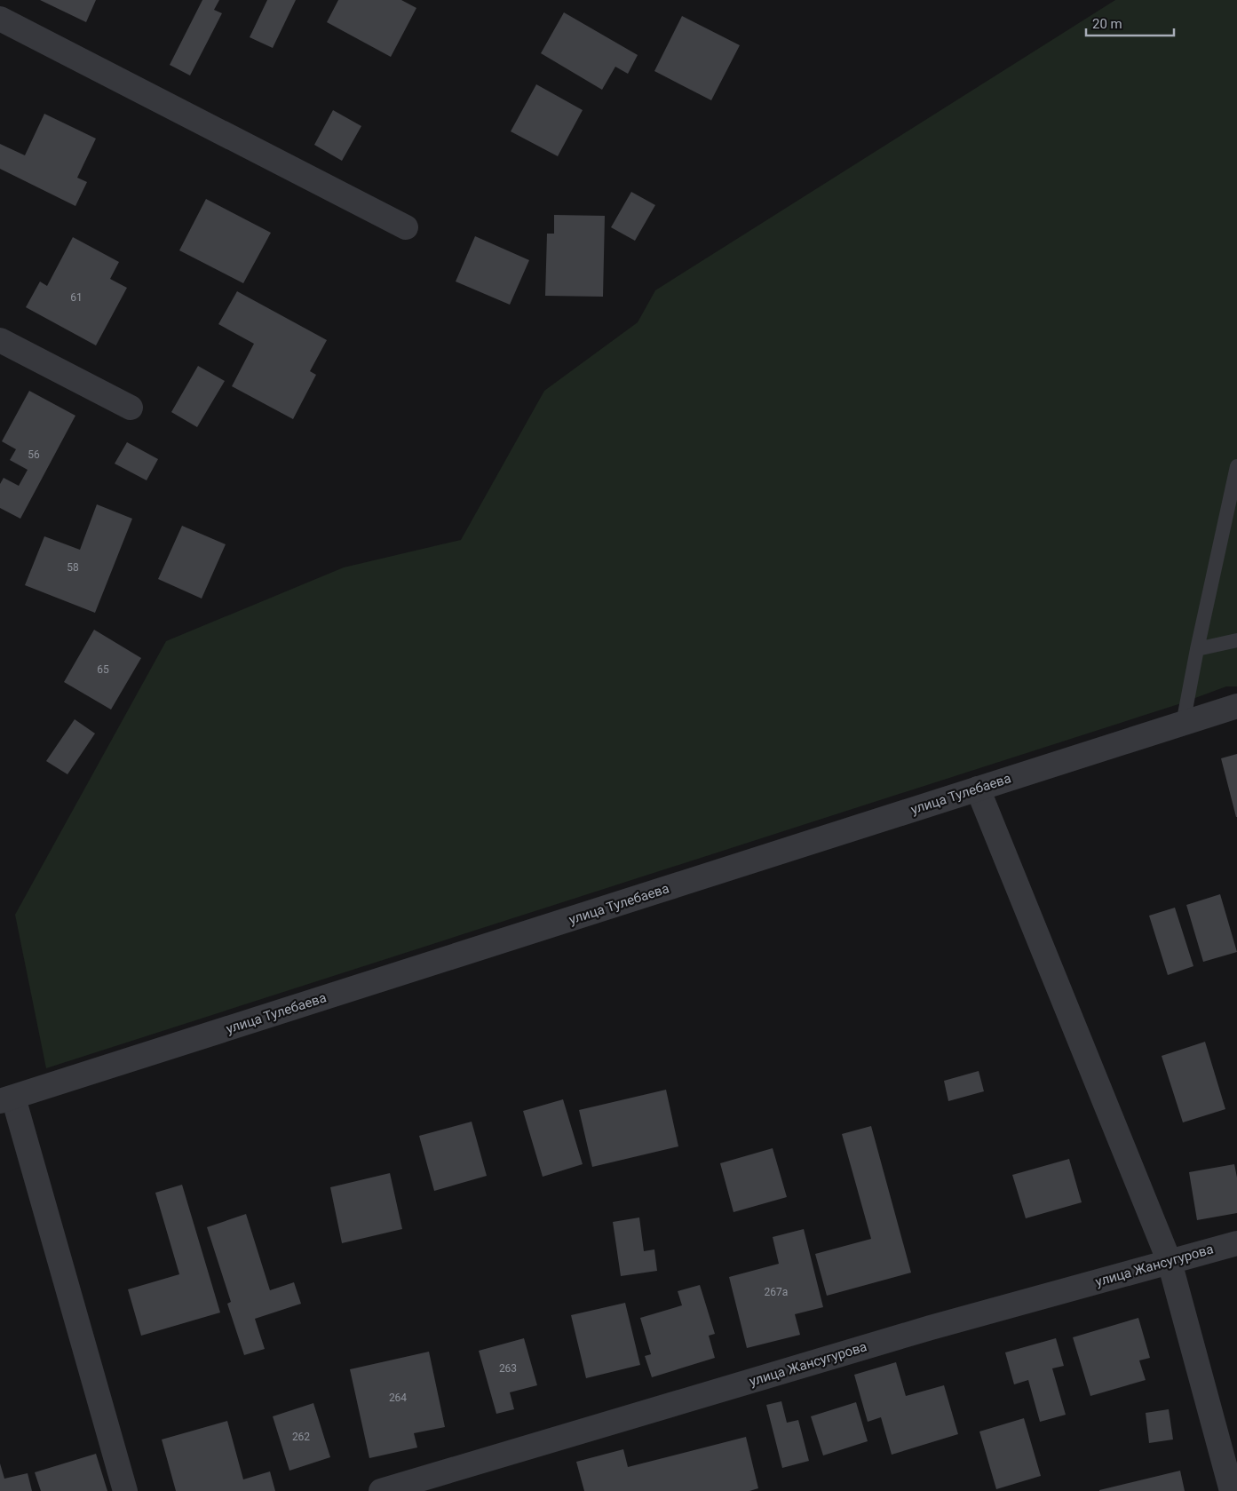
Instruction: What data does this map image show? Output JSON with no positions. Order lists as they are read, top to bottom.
{
  "streets": {
    "street": ["улица Тулебаева", "улица Жансугурова"]
  },
  "house_numbers": [
    "61",
    "56",
    "58",
    "65",
    "267а",
    "263",
    "264",
    "262"
  ],
  "scale_bar": "20 m"
}
